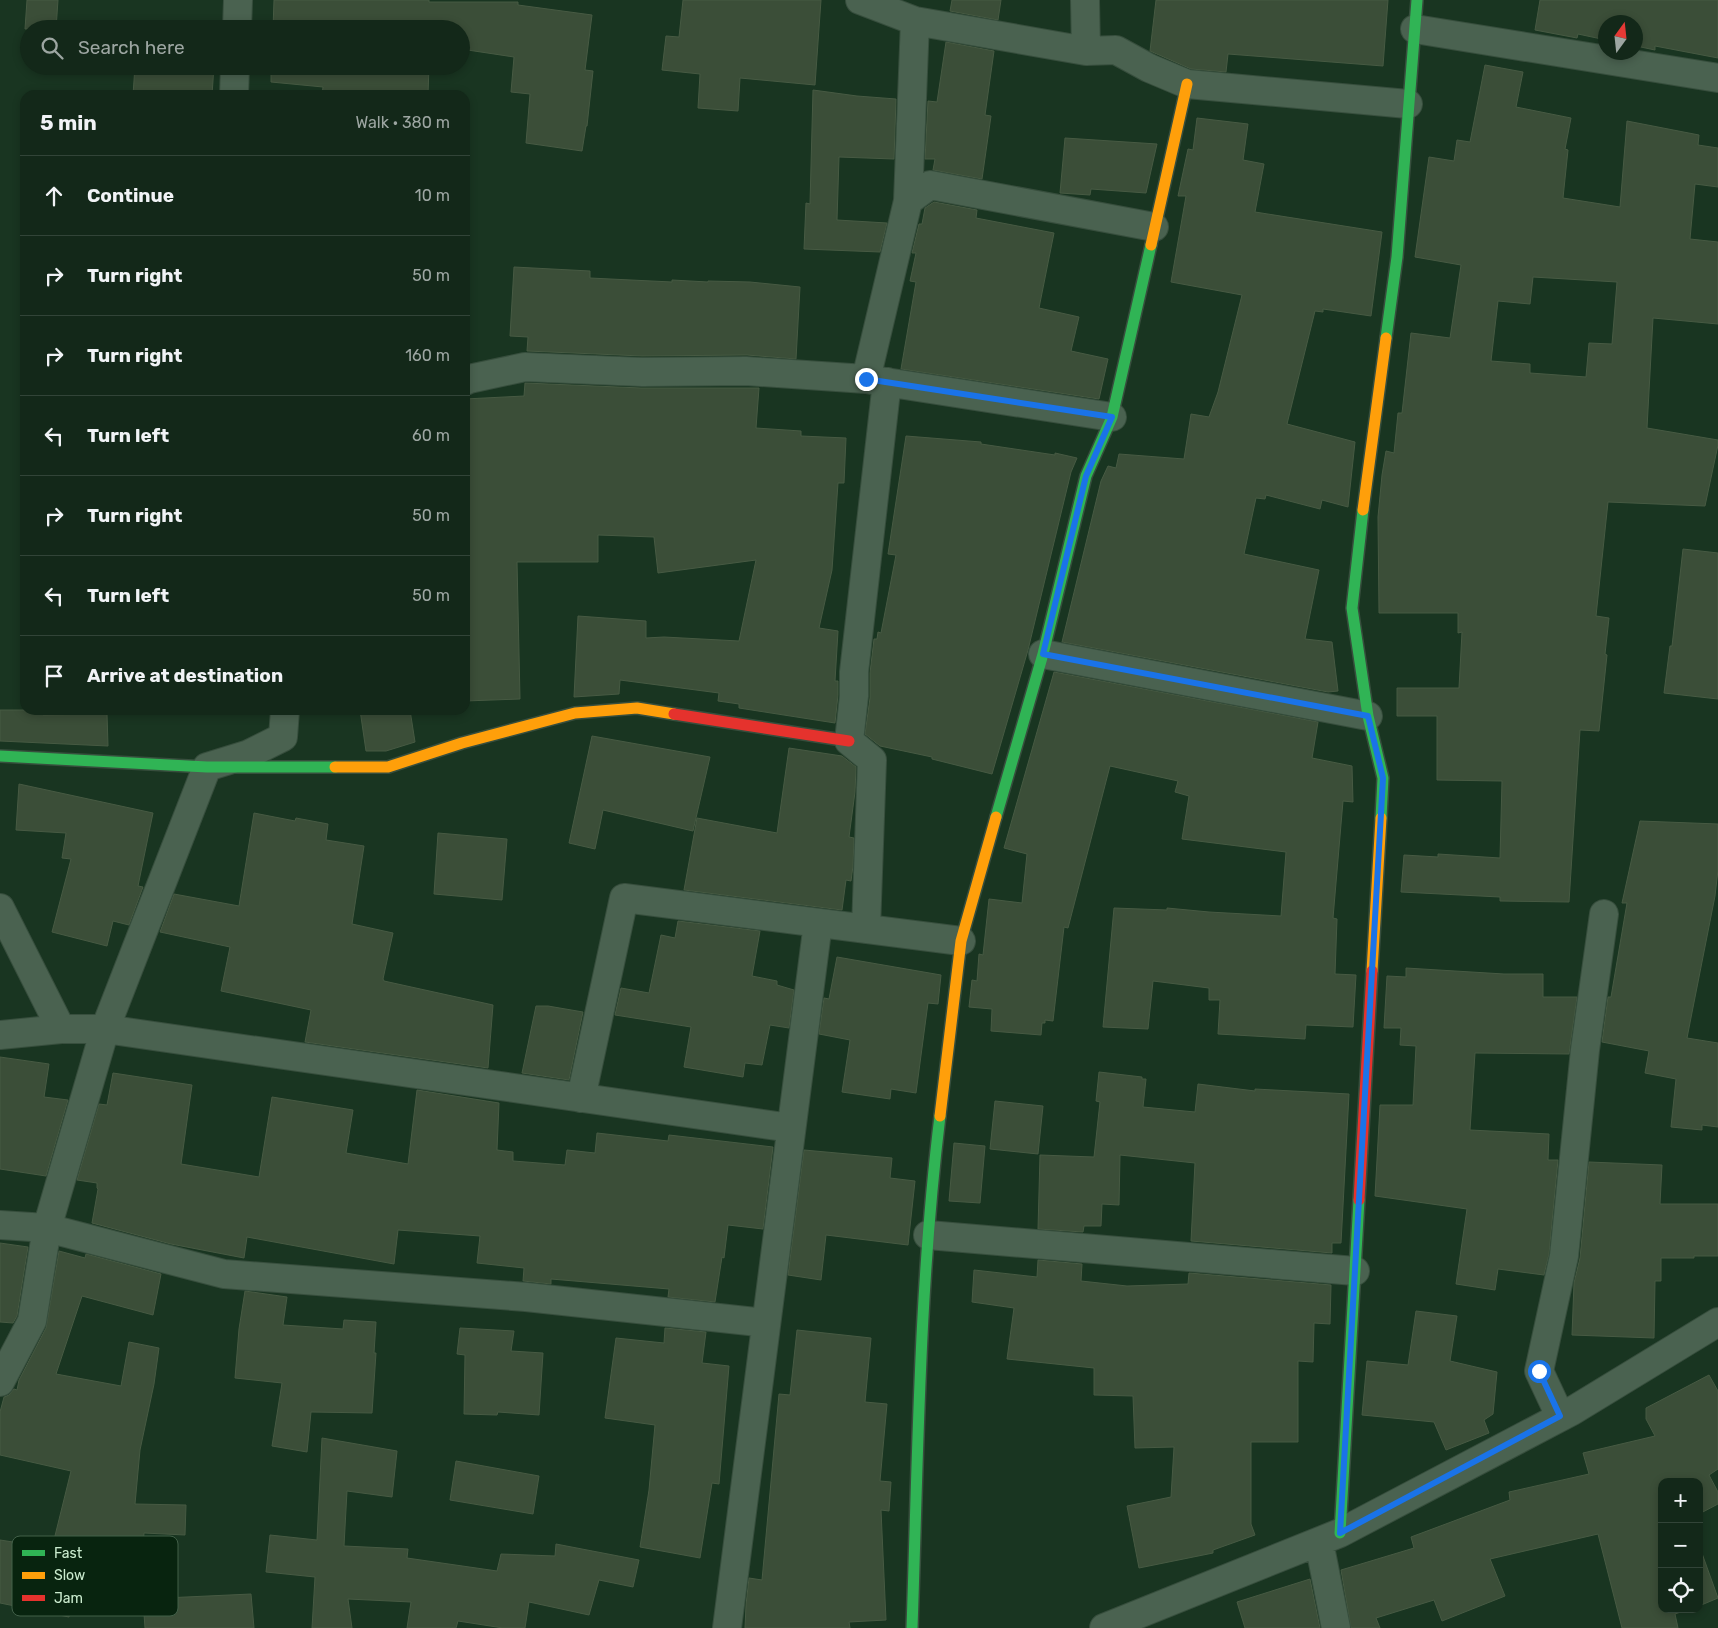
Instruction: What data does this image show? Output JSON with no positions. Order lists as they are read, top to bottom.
{
  "legend": ["Fast", "Slow", "Jam"],
  "north": "top",
  "page": {
    "search": "Search here",
    "heading": ["5 min", "Walk · 380 m"],
    "list": [
      ["Continue", "10 m"],
      ["Turn right", "50 m"],
      ["Turn right", "160 m"],
      ["Turn left", "60 m"],
      ["Turn right", "50 m"],
      ["Turn left", "50 m"],
      "Arrive at destination"
    ],
    "map_buttons": ["+", "−"]
  }
}
